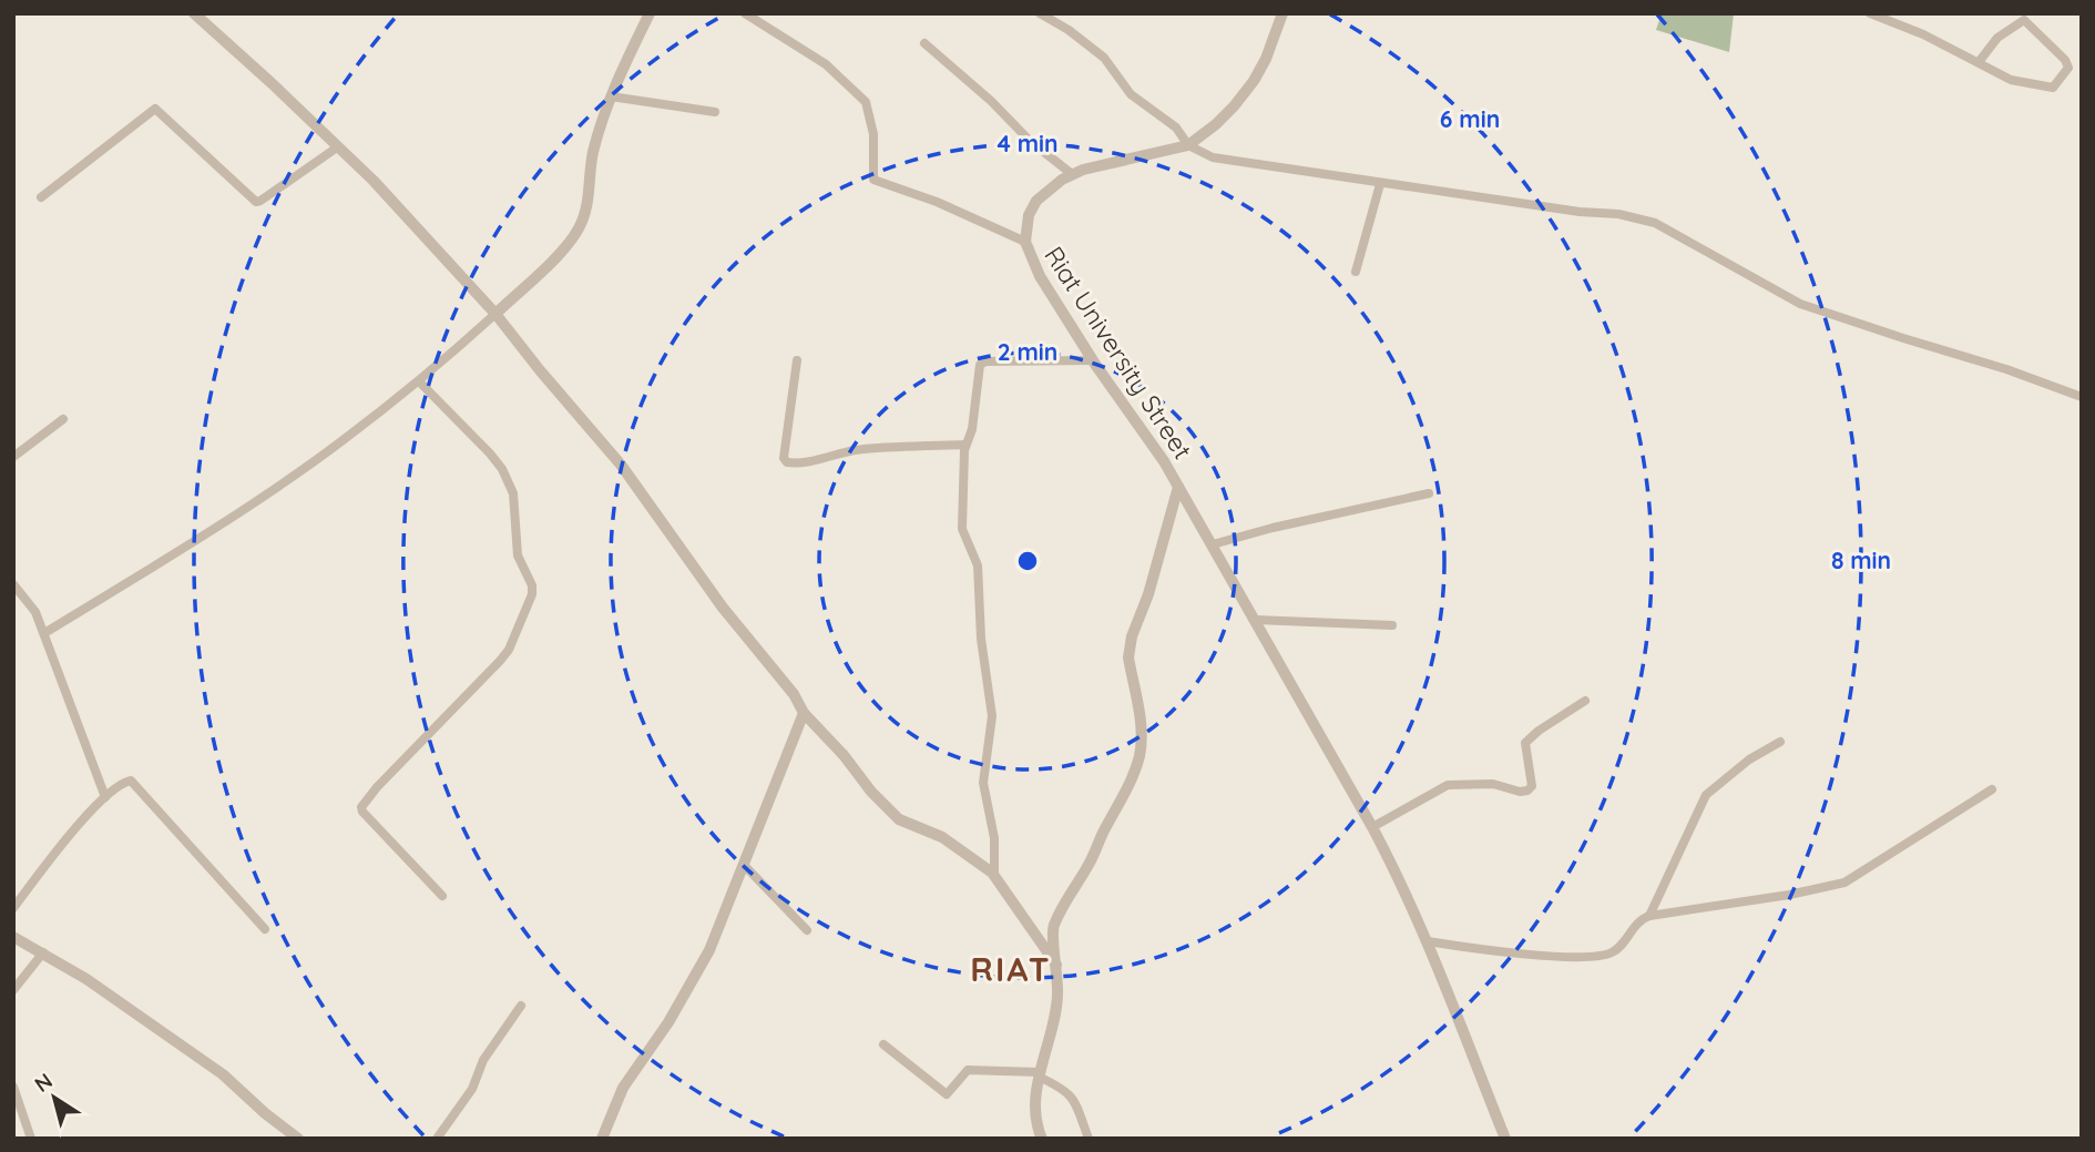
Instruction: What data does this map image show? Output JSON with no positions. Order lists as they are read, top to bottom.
{
  "streets": {
    "street": ["Riat University Street"]
  },
  "districts": ["RIAT"],
  "north": "top left",
  "rings": [
    "6 min",
    "4 min",
    "2 min",
    "8 min"
  ]
}
